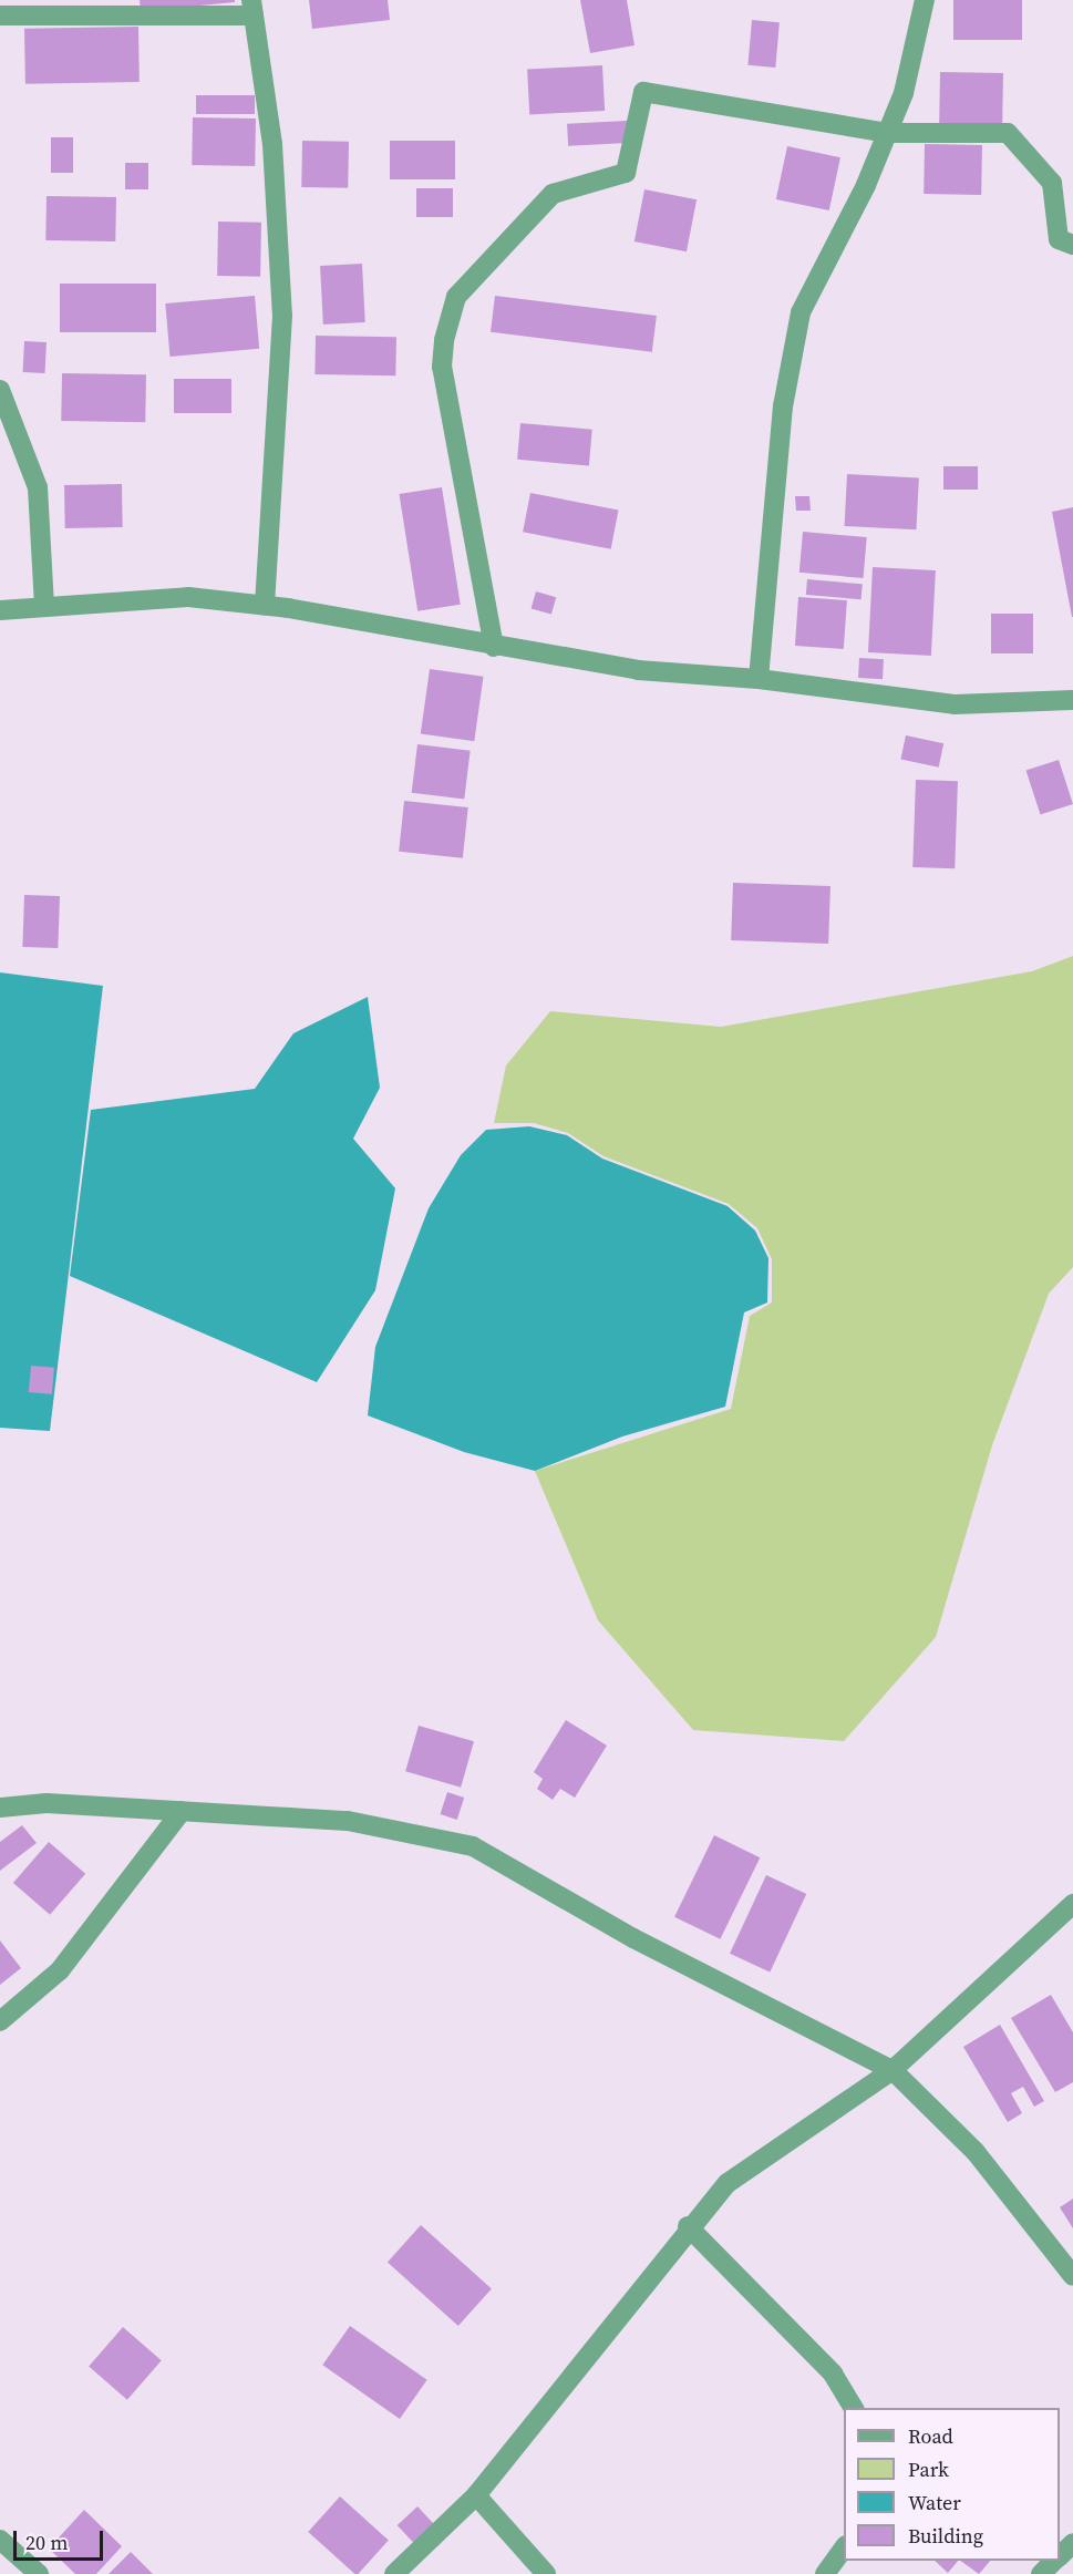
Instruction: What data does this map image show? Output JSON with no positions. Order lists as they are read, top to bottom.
{
  "legend": [
    "Road",
    "Park",
    "Water",
    "Building"
  ],
  "scale_bar": "20 m"
}
